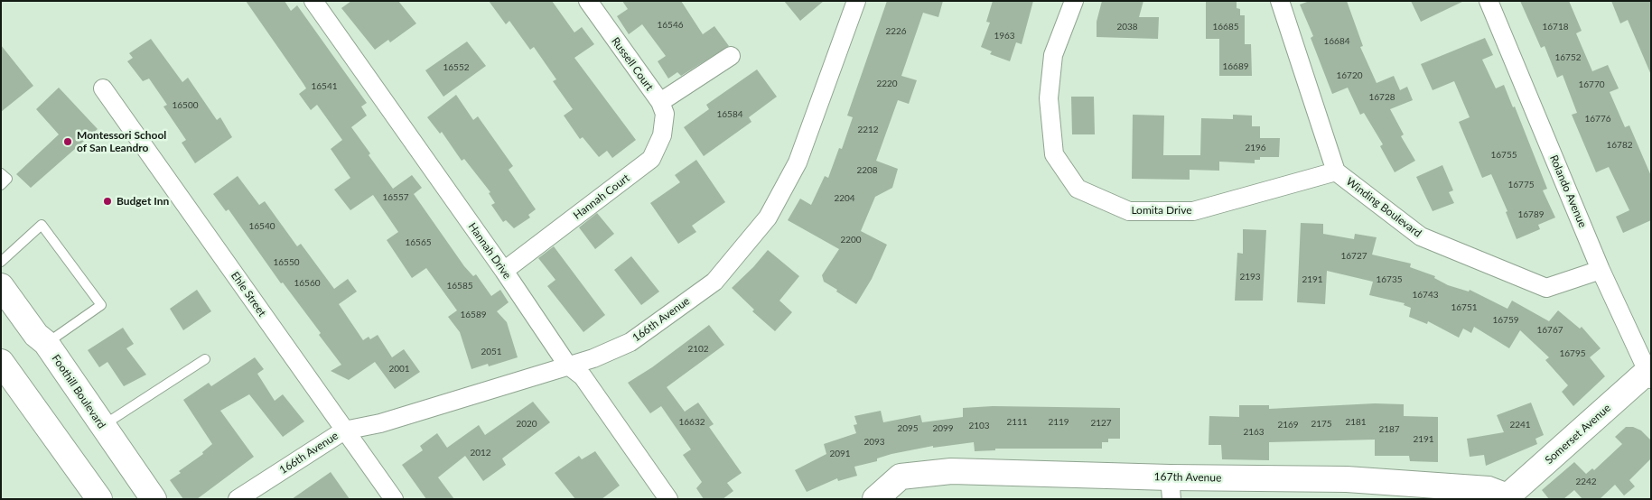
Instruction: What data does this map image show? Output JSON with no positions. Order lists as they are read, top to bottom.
{
  "streets": {
    "street": [
      "Russell Court",
      "Rolando Avenue",
      "Hannah Court",
      "Winding Boulevard",
      "Lomita Drive",
      "Hannah Drive",
      "Ehle Street",
      "166th Avenue",
      "Foothill Boulevard",
      "Somerset Avenue",
      "167th Avenue"
    ]
  },
  "crossings": [
    ["Russell Court", "Hannah Court"],
    ["Rolando Avenue", "Winding Boulevard"],
    ["Rolando Avenue", "Somerset Avenue"],
    ["Hannah Court", "Hannah Drive"],
    ["Winding Boulevard", "Lomita Drive"],
    ["Hannah Drive", "166th Avenue"],
    ["Ehle Street", "166th Avenue"],
    ["Somerset Avenue", "167th Avenue"]
  ],
  "places": ["Montessori School of San Leandro", "Budget Inn"],
  "house_numbers": [
    "16546",
    "2038",
    "16685",
    "16718",
    "2226",
    "1963",
    "16684",
    "16752",
    "16689",
    "16552",
    "16720",
    "2220",
    "16770",
    "16541",
    "16728",
    "16500",
    "16584",
    "16776",
    "2212",
    "16782",
    "2196",
    "16755",
    "2208",
    "16775",
    "16557",
    "2204",
    "16789",
    "16540",
    "2200",
    "16565",
    "16727",
    "16550",
    "2193",
    "2191",
    "16735",
    "16560",
    "16585",
    "16743",
    "16751",
    "16589",
    "16759",
    "16767",
    "2102",
    "2051",
    "16795",
    "2001",
    "16632",
    "2111",
    "2119",
    "2181",
    "2127",
    "2020",
    "2175",
    "2169",
    "2241",
    "2103",
    "2095",
    "2099",
    "2187",
    "2163",
    "2191",
    "2093",
    "2012",
    "2091",
    "2242"
  ]
}
